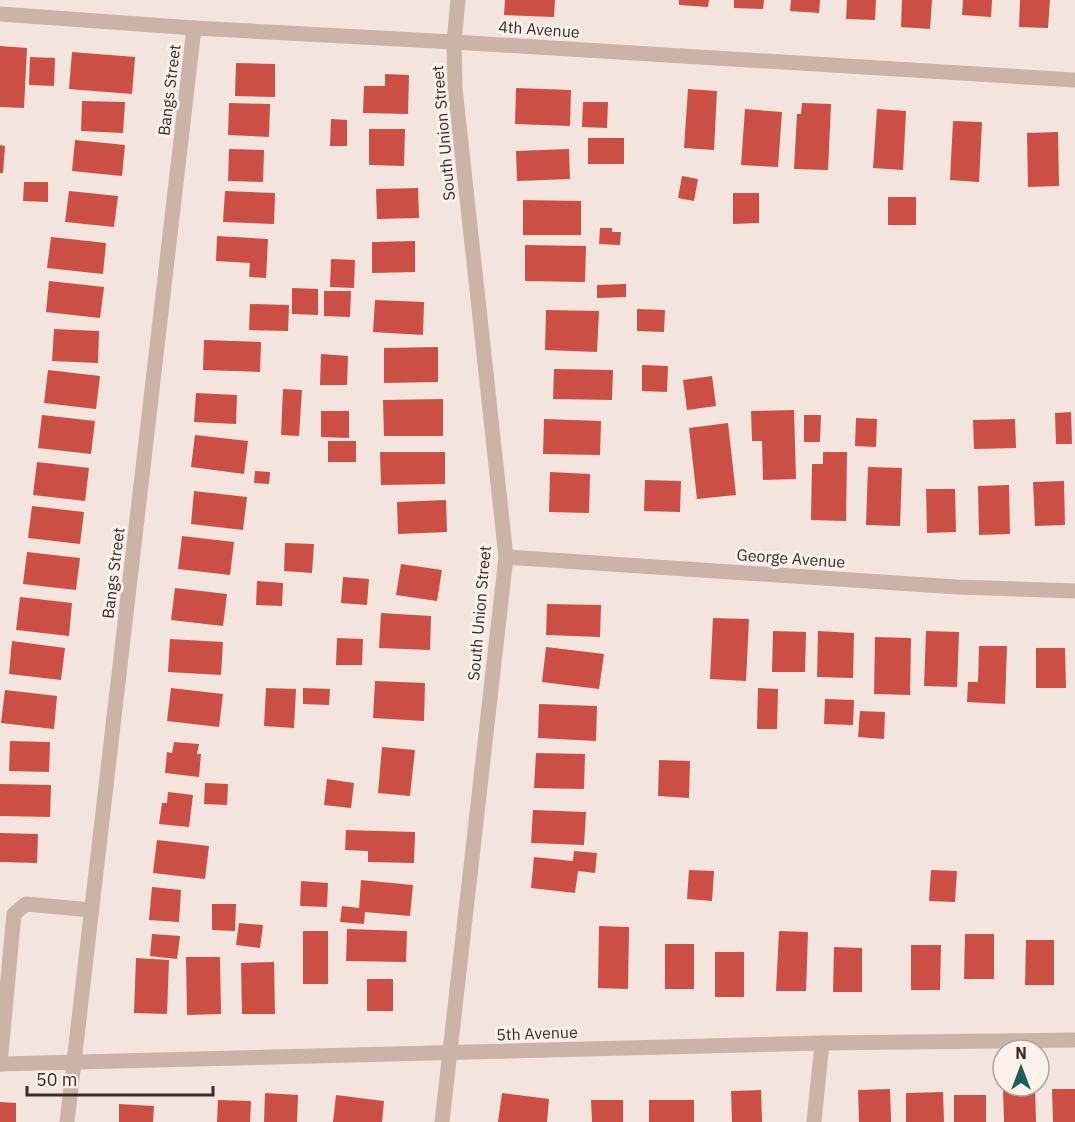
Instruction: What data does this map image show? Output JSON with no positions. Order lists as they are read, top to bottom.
{
  "streets": {
    "street": [
      "4th Avenue",
      "Bangs Street",
      "South Union Street",
      "George Avenue",
      "5th Avenue"
    ]
  },
  "crossings": [
    ["4th Avenue", "Bangs Street"],
    ["4th Avenue", "South Union Street"],
    ["Bangs Street", "5th Avenue"],
    ["South Union Street", "George Avenue"],
    ["South Union Street", "5th Avenue"]
  ],
  "scale_bar": "50 m",
  "north": "top"
}
